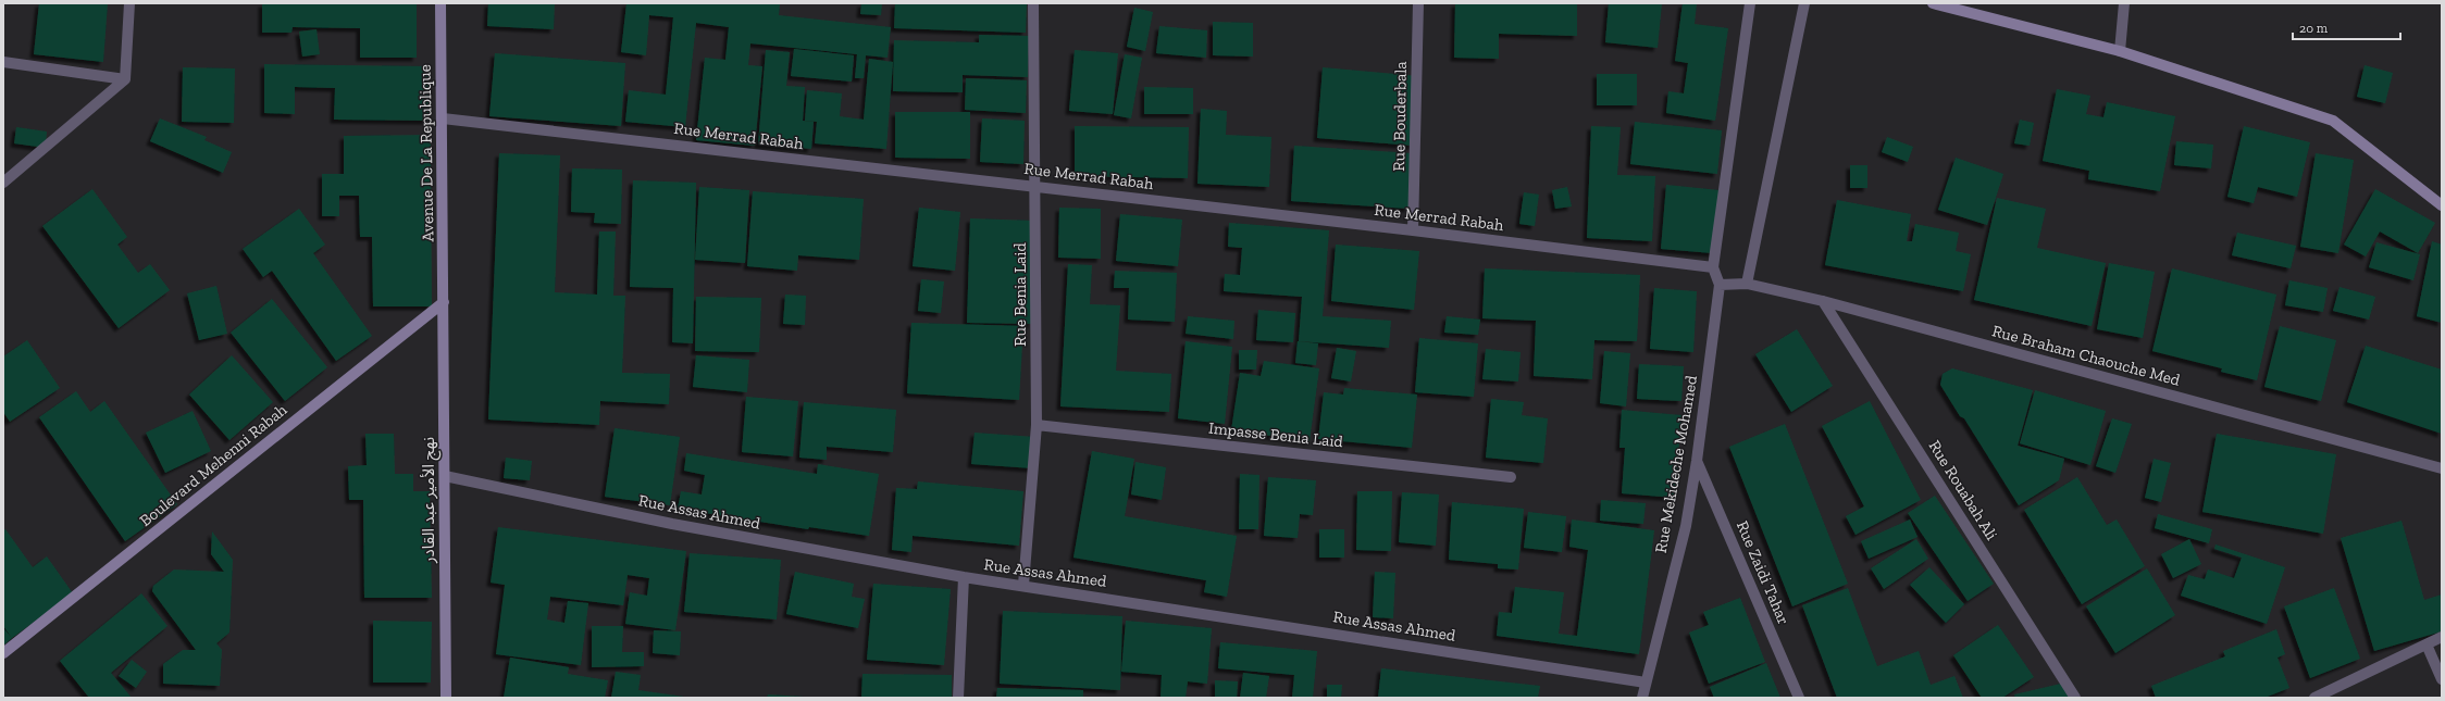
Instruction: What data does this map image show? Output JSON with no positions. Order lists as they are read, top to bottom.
{
  "streets": {
    "main road": ["Avenue De La Republique", "Boulevard Mehenni Rabah", "نهج الأمير عبد القادر"],
    "street": [
      "Rue Bouderbala",
      "Rue Merrad Rabah",
      "Rue Benia Laid",
      "Rue Braham Chaouche Med",
      "Impasse Benia Laid",
      "Rue Mekideche Mohamed",
      "Rue Rouabah Ali",
      "Rue Assas Ahmed",
      "Rue Zaidi Tahar"
    ]
  },
  "crossings": [
    ["Rue Bouderbala", "Rue Merrad Rabah"],
    ["Rue Merrad Rabah", "Avenue De La Republique"],
    ["Rue Merrad Rabah", "Rue Benia Laid"],
    ["Avenue De La Republique", "Boulevard Mehenni Rabah"],
    ["Avenue De La Republique", "نهج الأمير عبد القادر"],
    ["Rue Benia Laid", "Impasse Benia Laid"],
    ["Rue Benia Laid", "Rue Assas Ahmed"],
    ["Rue Braham Chaouche Med", "Rue Mekideche Mohamed"],
    ["Rue Braham Chaouche Med", "Rue Rouabah Ali"],
    ["Rue Mekideche Mohamed", "Rue Assas Ahmed"],
    ["Rue Mekideche Mohamed", "Rue Zaidi Tahar"],
    ["Boulevard Mehenni Rabah", "نهج الأمير عبد القادر"],
    ["نهج الأمير عبد القادر", "Rue Assas Ahmed"]
  ],
  "scale_bar": "20 m"
}
